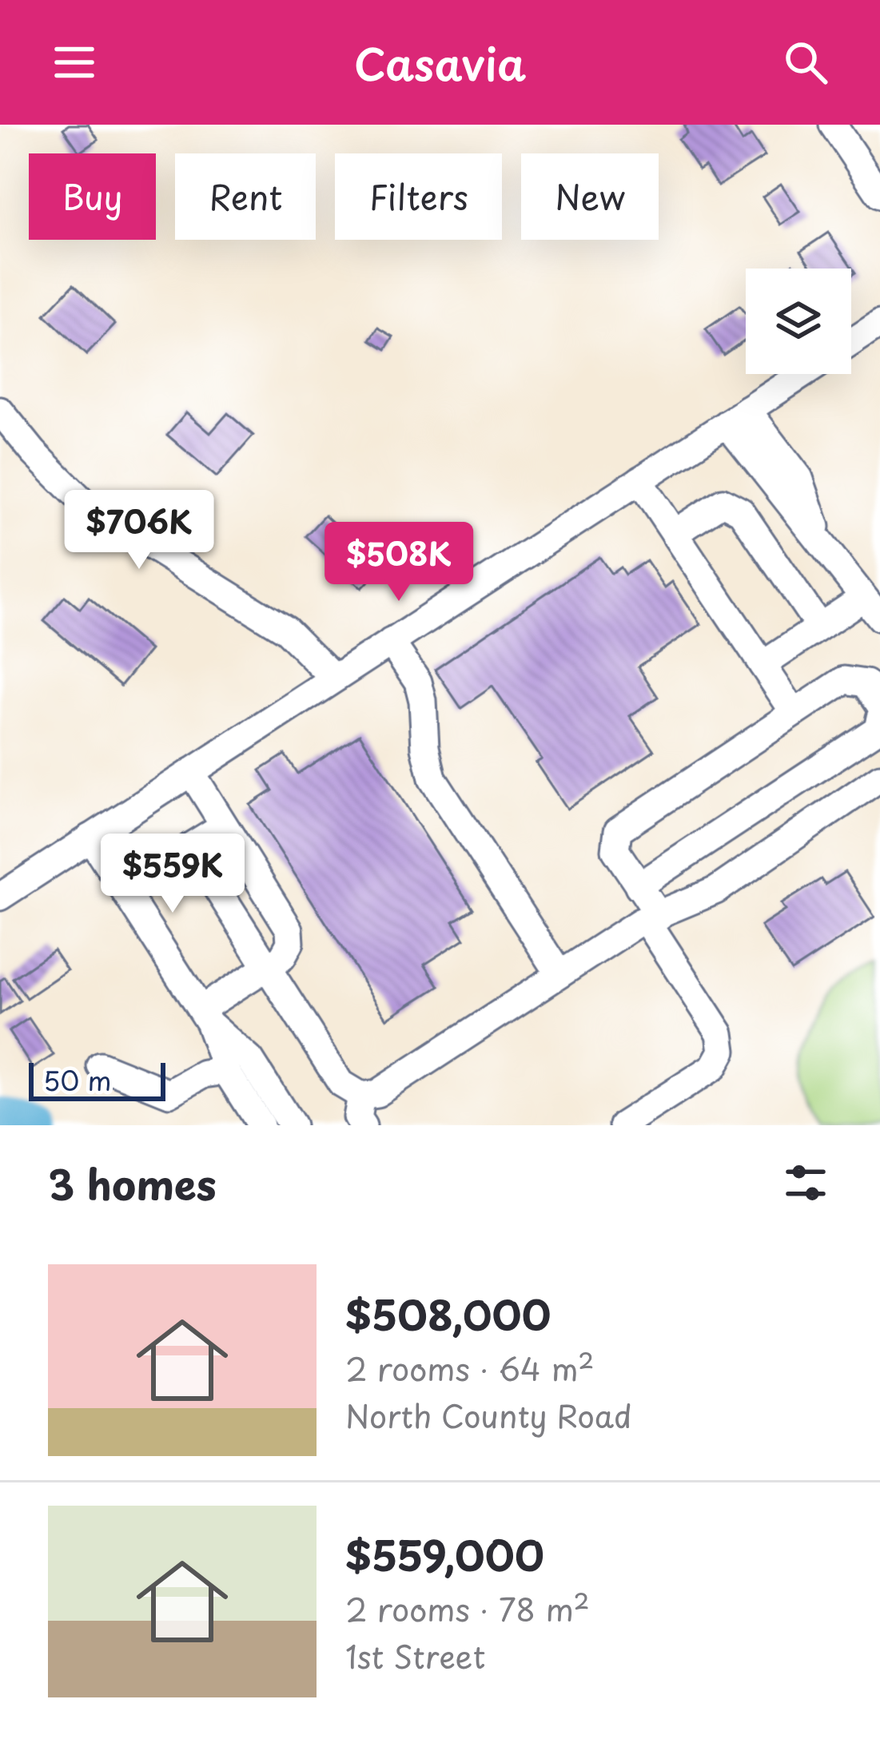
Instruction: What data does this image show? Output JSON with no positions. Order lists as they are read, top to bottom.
{
  "scale_bar": "50 m",
  "page": {
    "header": "Casavia",
    "chip": [
      "Buy",
      "Rent",
      "Filters",
      "New"
    ],
    "price": ["$706K", "$508K", "$559K"],
    "scale": "50 m",
    "heading": "3 homes",
    "list": [
      {
        "name": "$508,000",
        "note": "2 rooms · 64 m² · North County Road"
      },
      {
        "name": "$559,000",
        "note": "2 rooms · 78 m² · 1st Street"
      }
    ]
  }
}
